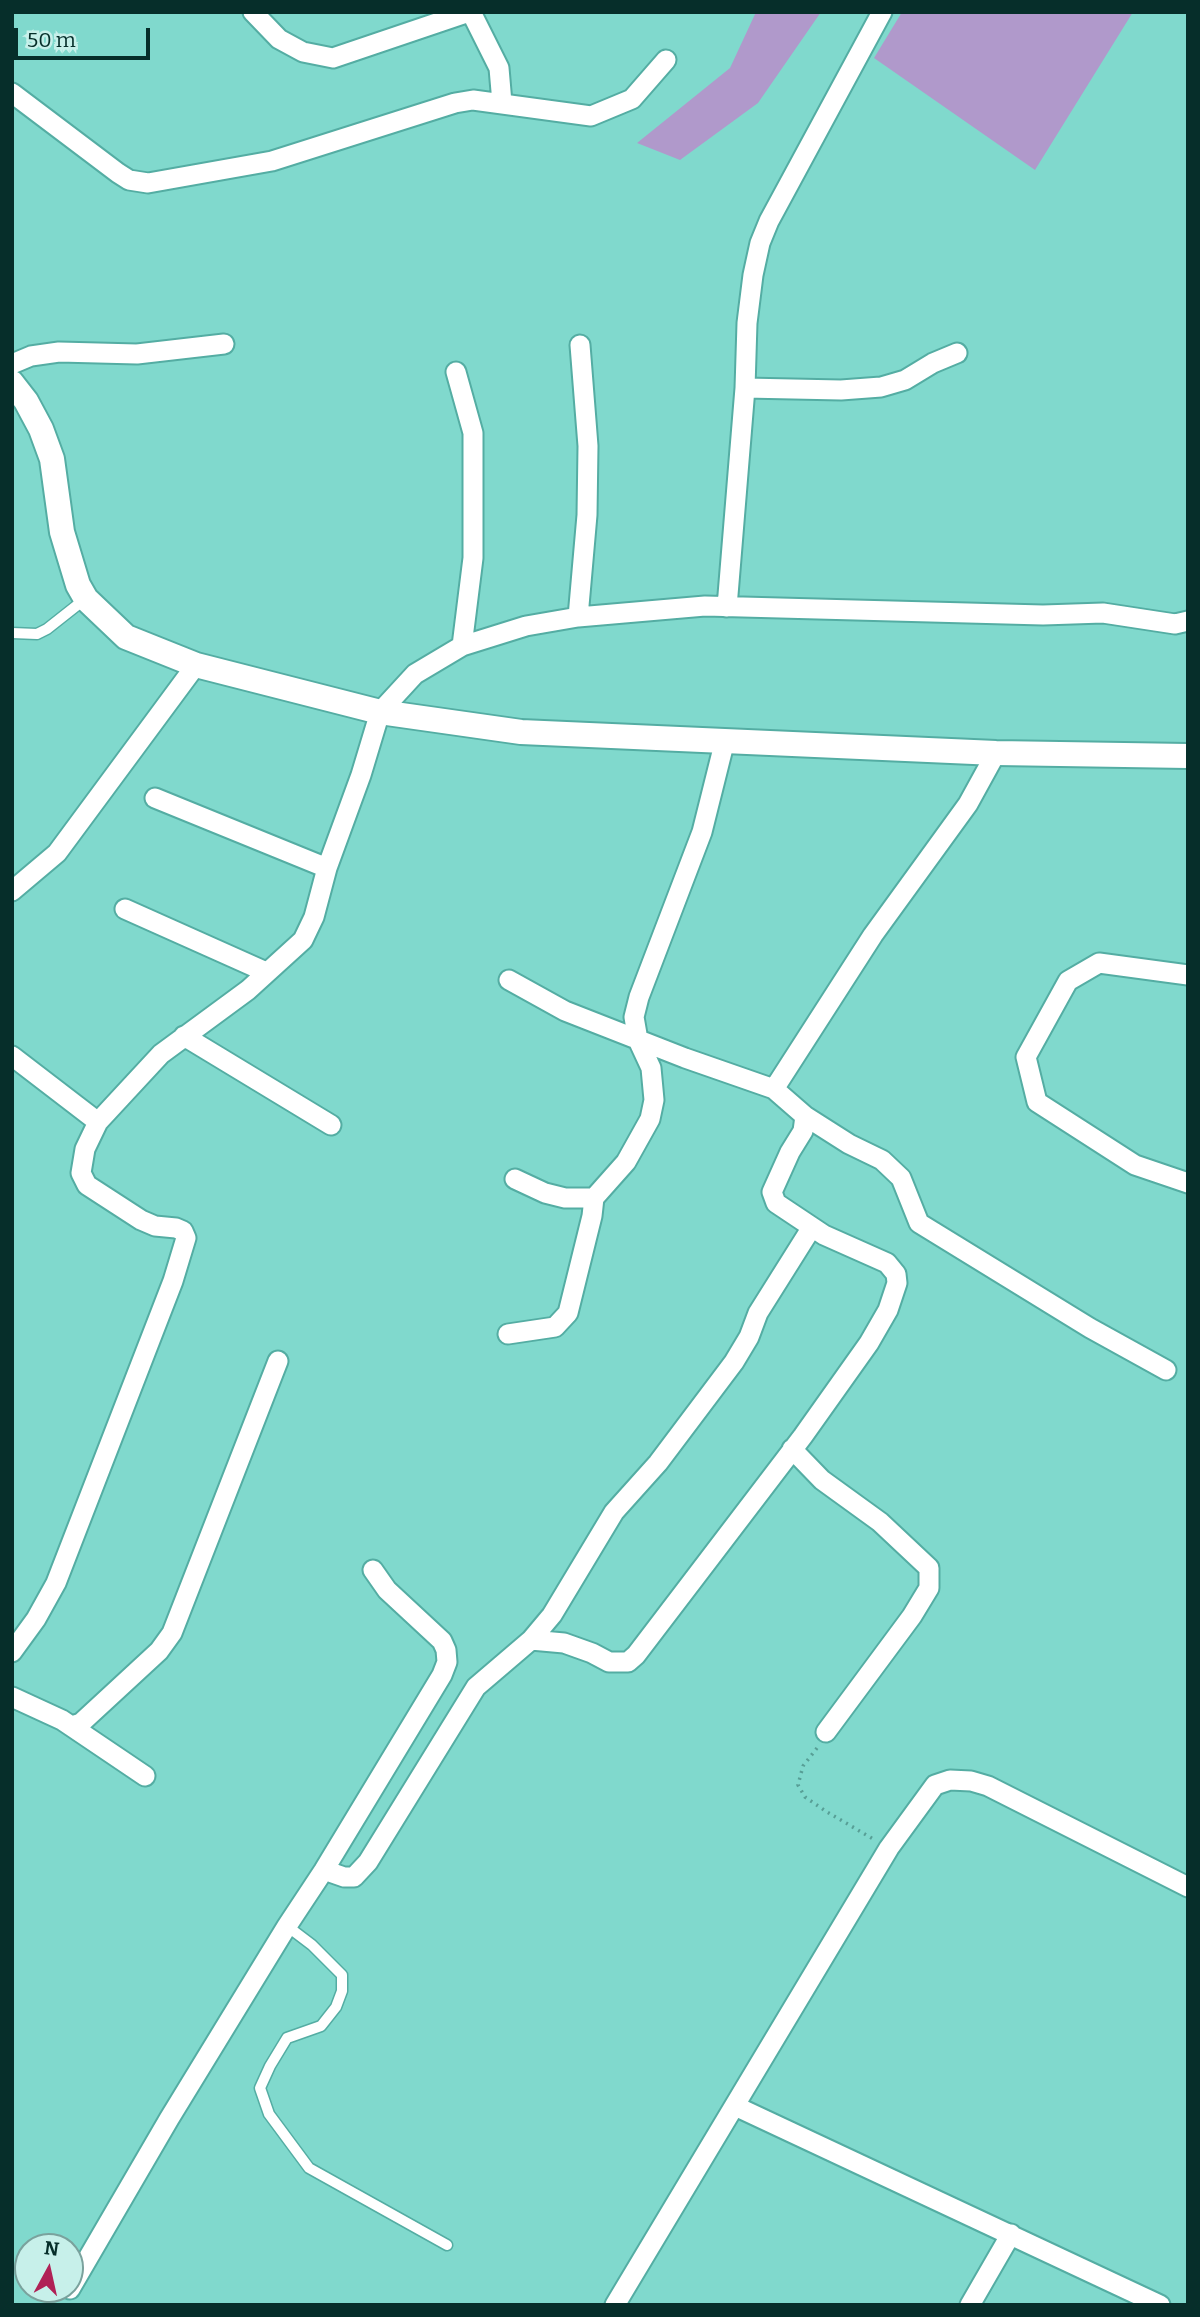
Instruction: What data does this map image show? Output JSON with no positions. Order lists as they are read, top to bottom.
{
  "scale_bar": "50 m",
  "north": "top"
}
